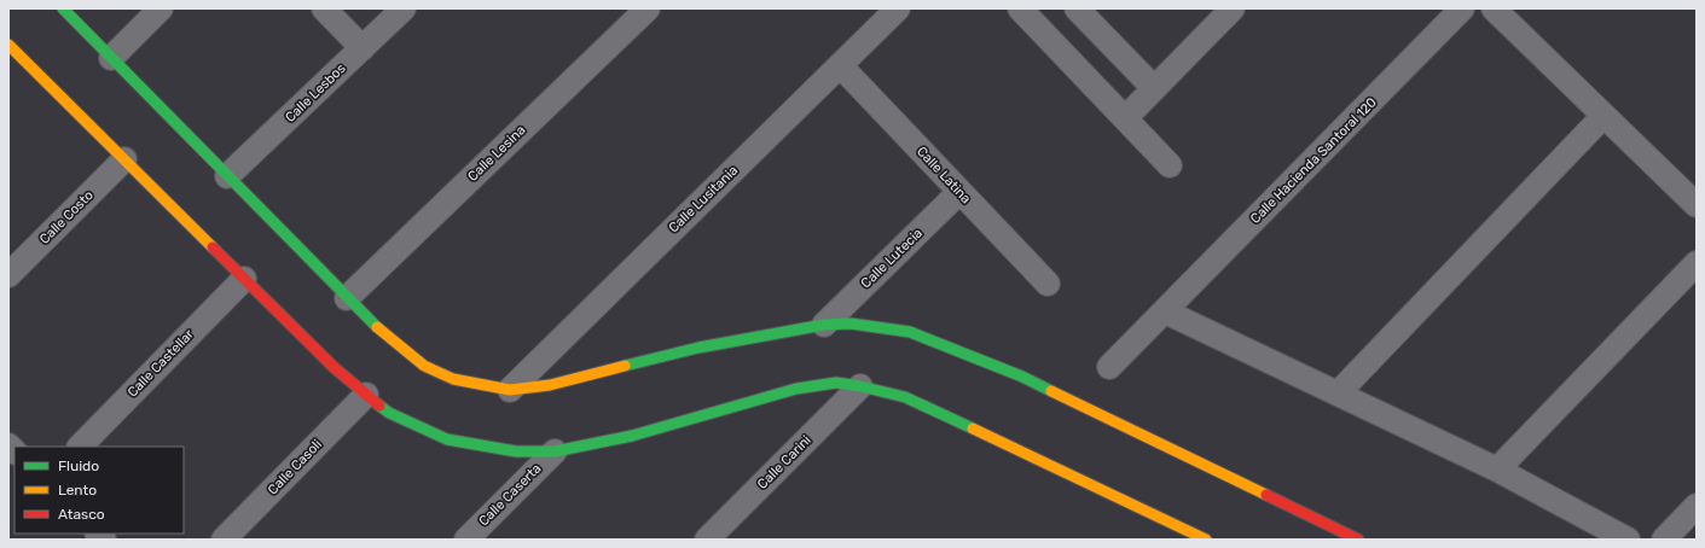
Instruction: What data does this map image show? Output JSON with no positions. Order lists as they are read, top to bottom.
{
  "streets": {
    "street": [
      "Calle Lesbos",
      "Calle Lesina",
      "Calle Hacienda Santoral 120",
      "Calle Latina",
      "Calle Lusitania",
      "Calle Costo",
      "Calle Lutecia",
      "Calle Castellar",
      "Calle Carini",
      "Calle Casoli",
      "Calle Caserta"
    ]
  },
  "crossings": [
    ["Calle Latina", "Calle Lusitania"],
    ["Calle Latina", "Calle Lutecia"]
  ],
  "legend": ["Fluido", "Lento", "Atasco"]
}
